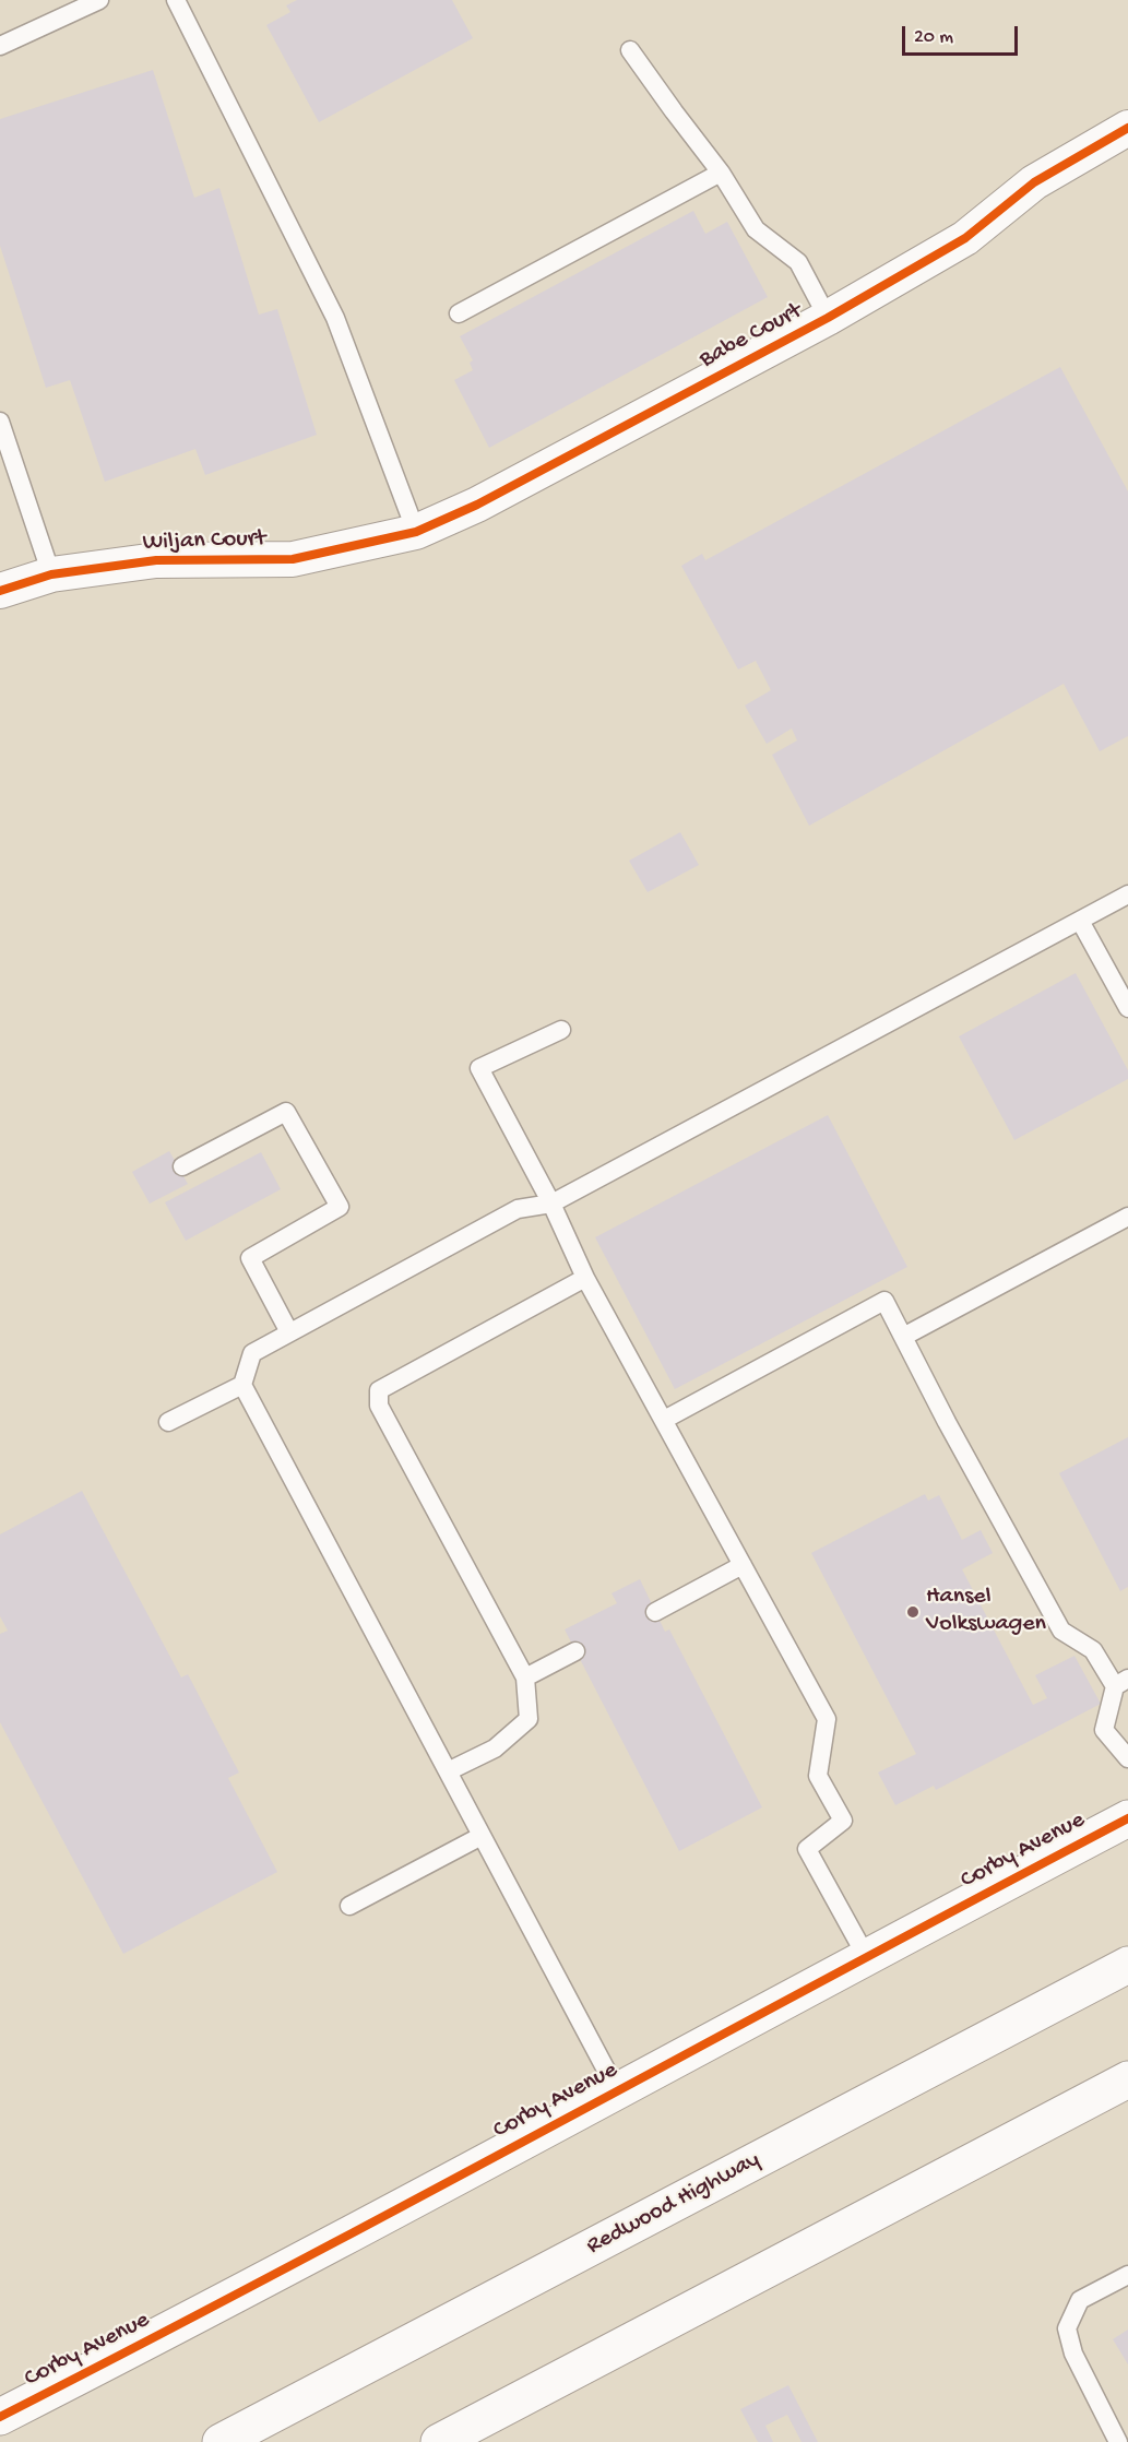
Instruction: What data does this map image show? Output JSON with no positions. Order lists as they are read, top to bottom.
{
  "streets": {
    "main road": ["Corby Avenue", "Redwood Highway"],
    "street": ["Babe Court", "Wiljan Court"]
  },
  "crossings": [
    ["Babe Court", "Wiljan Court"]
  ],
  "places": ["Hansel Volkswagen"],
  "scale_bar": "20 m"
}
